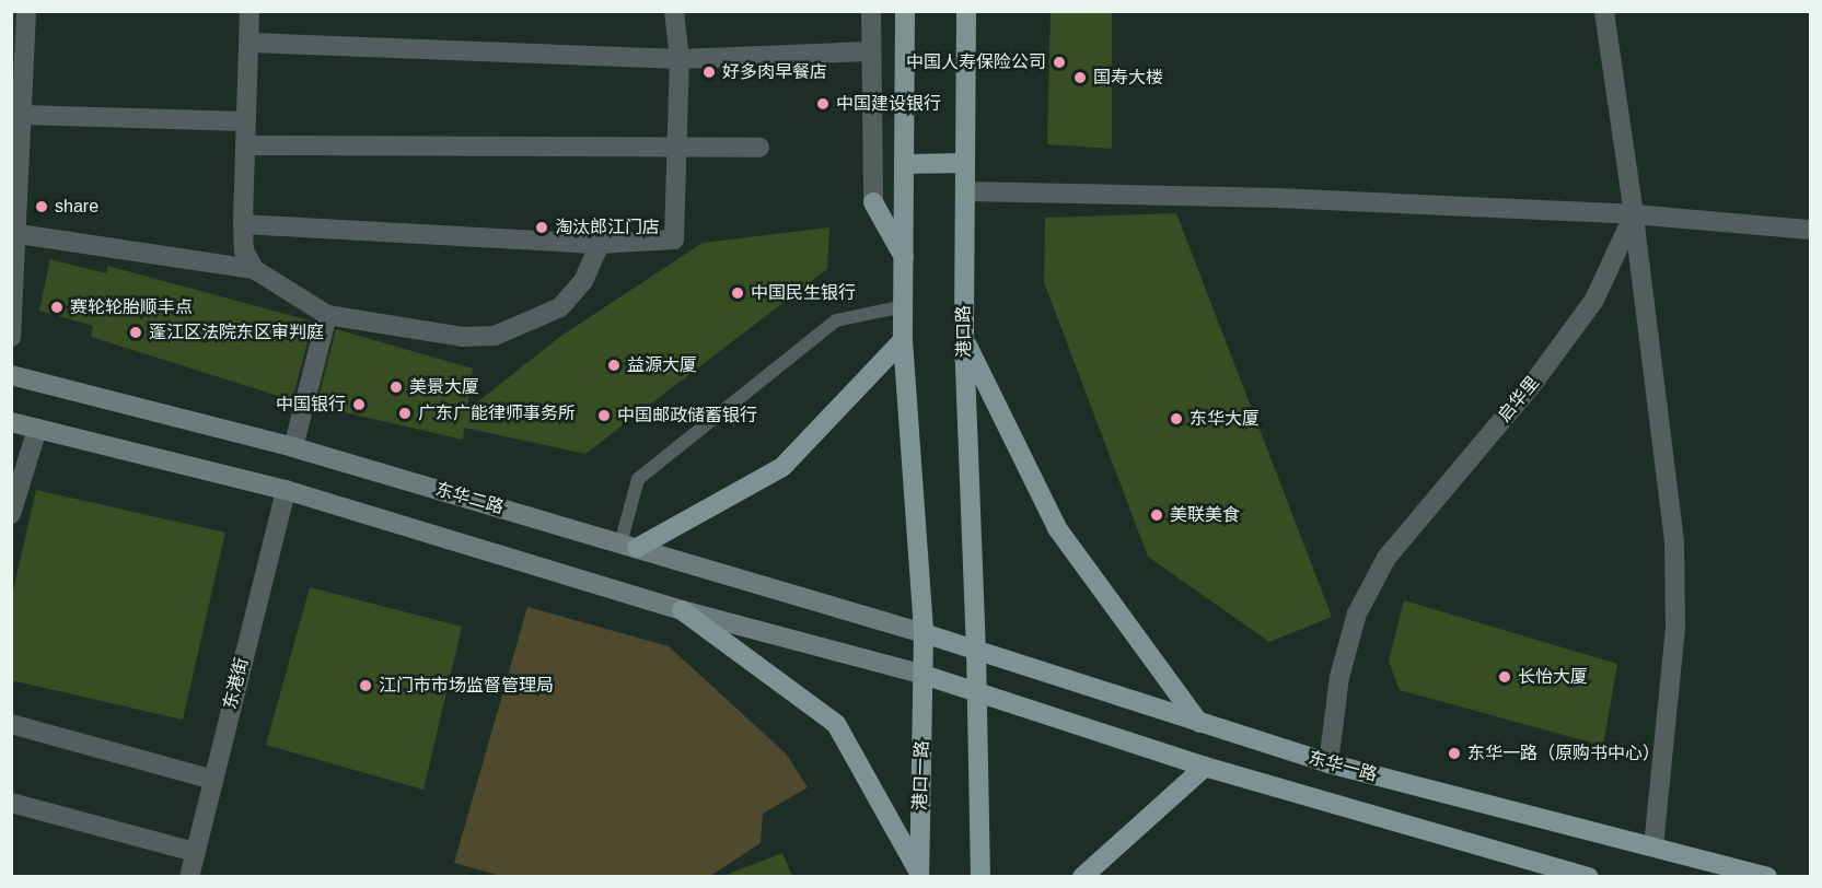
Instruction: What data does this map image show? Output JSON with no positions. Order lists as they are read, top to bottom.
{
  "streets": {
    "main road": [
      "港口路",
      "东华二路",
      "东华一路",
      "港口一路"
    ],
    "street": ["启华里", "东港街"]
  },
  "crossings": [
    ["港口路", "东华一路"],
    ["启华里", "东华一路"],
    ["东华二路", "东华一路"],
    ["东华二路", "港口一路"],
    ["东华一路", "港口一路"]
  ],
  "places": [
    "中国人寿保险公司",
    "好多肉早餐店",
    "国寿大楼",
    "中国建设银行",
    "share",
    "淘汰郎江门店",
    "中国民生银行",
    "赛轮轮胎顺丰点",
    "蓬江区法院东区审判庭",
    "益源大厦",
    "美景大厦",
    "中国银行",
    "广东广能律师事务所",
    "中国邮政储蓄银行",
    "东华大厦",
    "美联美食",
    "长怡大厦",
    "江门市市场监督管理局",
    "东华一路（原购书中心）"
  ]
}
